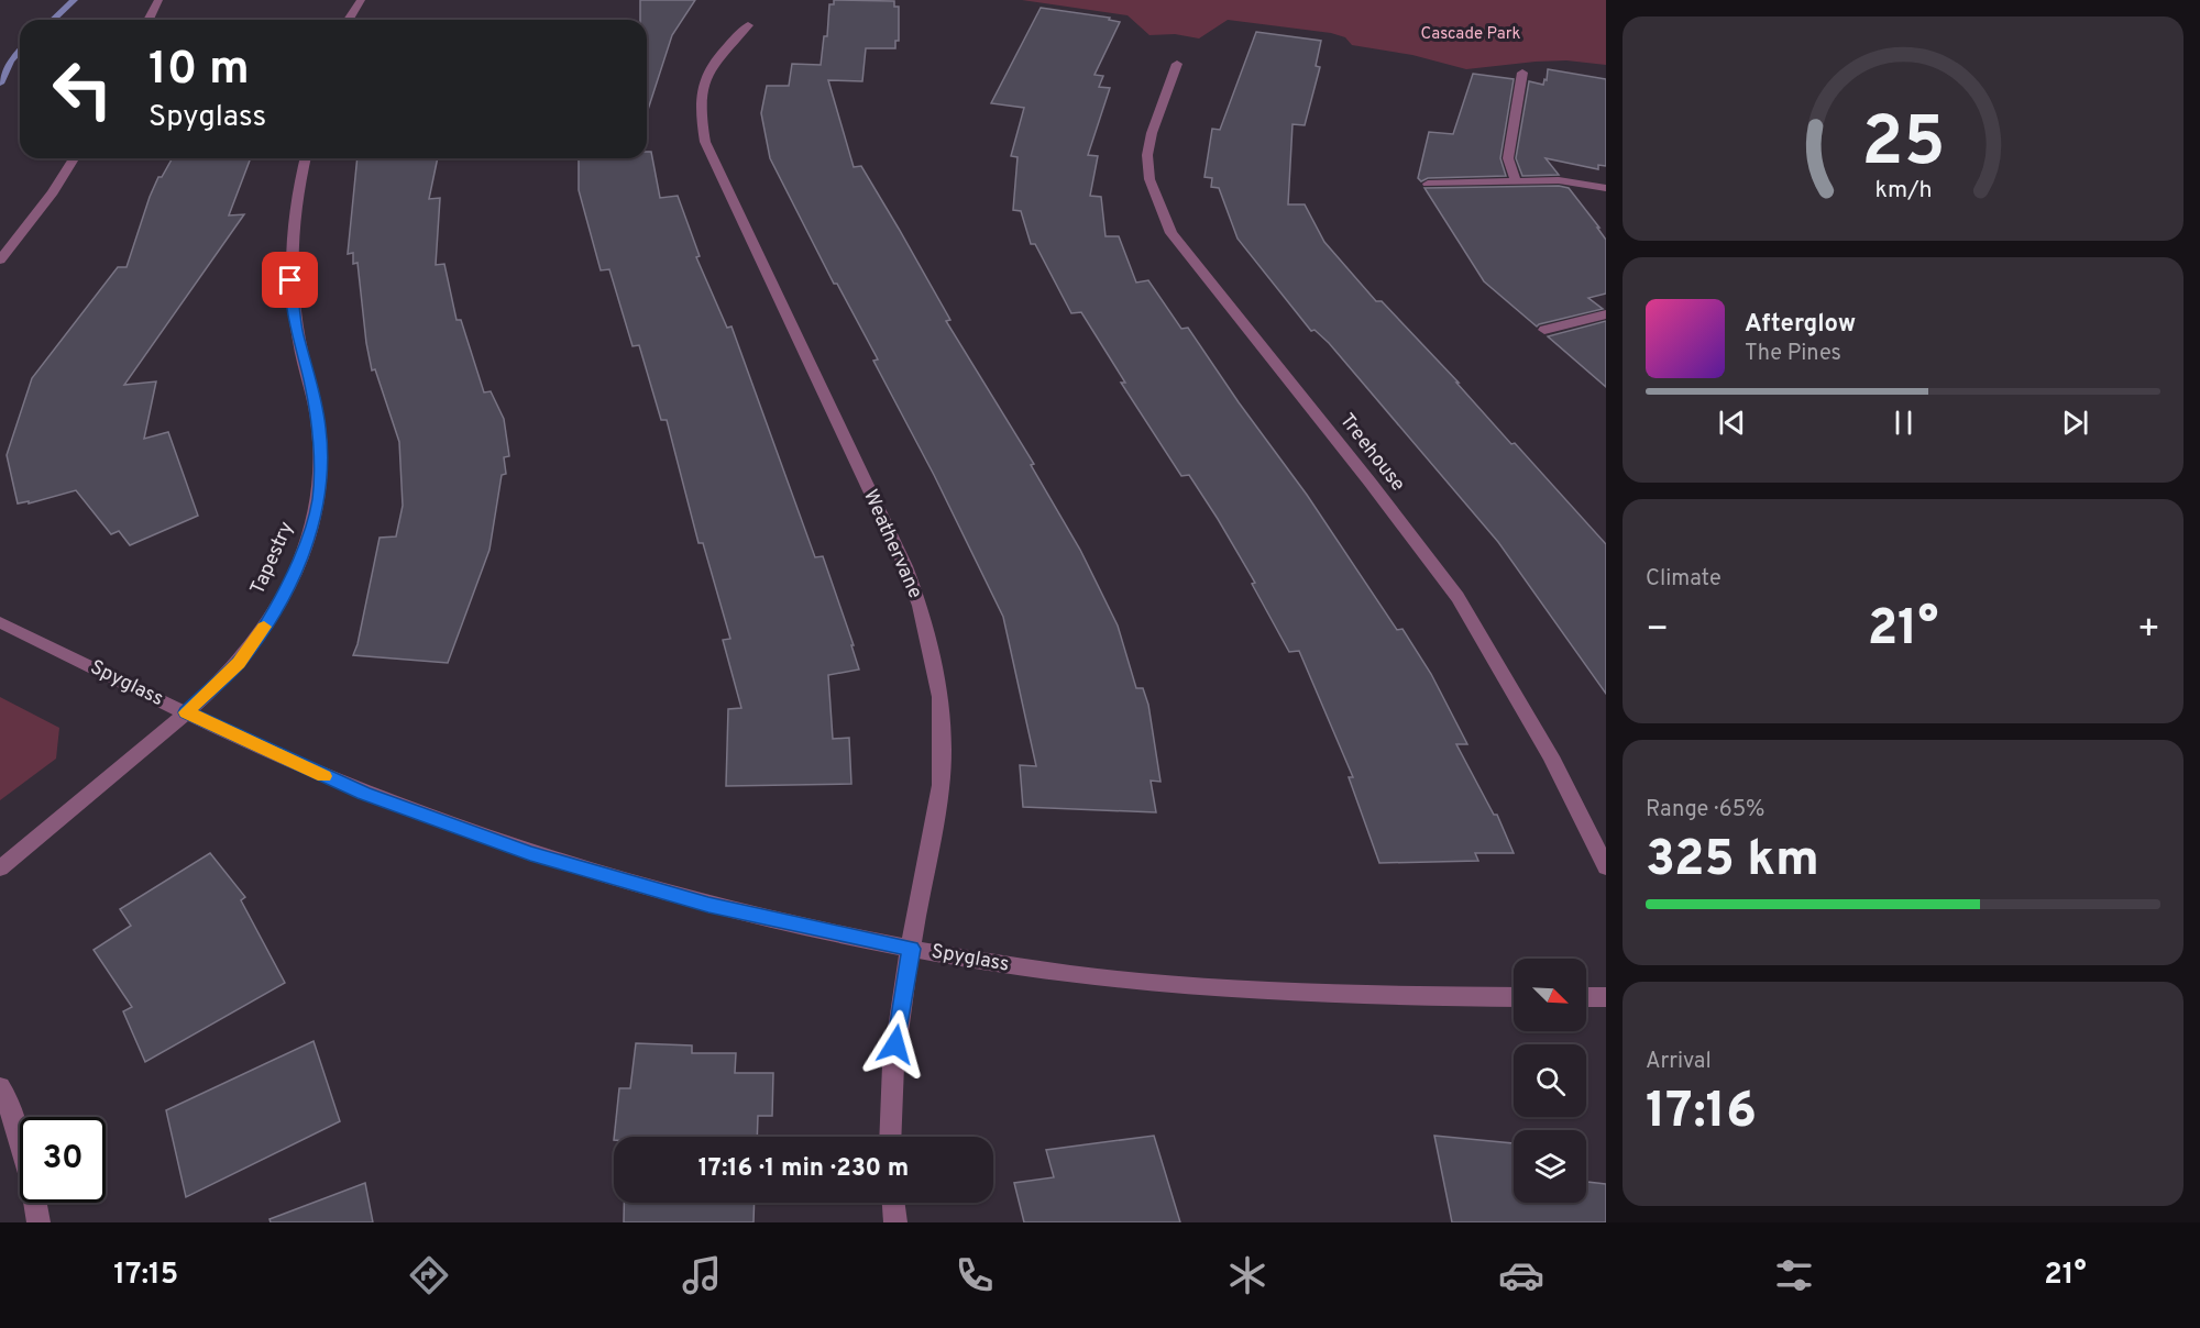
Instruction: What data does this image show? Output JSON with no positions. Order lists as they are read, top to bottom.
{
  "streets": {
    "street": [
      "Treehouse",
      "Weathervane",
      "Tapestry",
      "Spyglass"
    ]
  },
  "crossings": [
    ["Weathervane", "Spyglass"],
    ["Tapestry", "Spyglass"]
  ],
  "parks": ["Cascade Park"],
  "north": "bottom right",
  "page": {
    "turn": ["10 m", "Spyglass"],
    "song": ["Afterglow", "The Pines"],
    "tile": [
      "Climate",
      ["Range · 65%", "325 km"],
      ["Arrival", "17:16"]
    ],
    "heat": ["−", "21°", "+"],
    "limit": "30",
    "trip": "17:16 · 1 min · 230 m",
    "tabs": ["17:15", "21°"],
    "gauge": ["25", "km/h"]
  }
}
